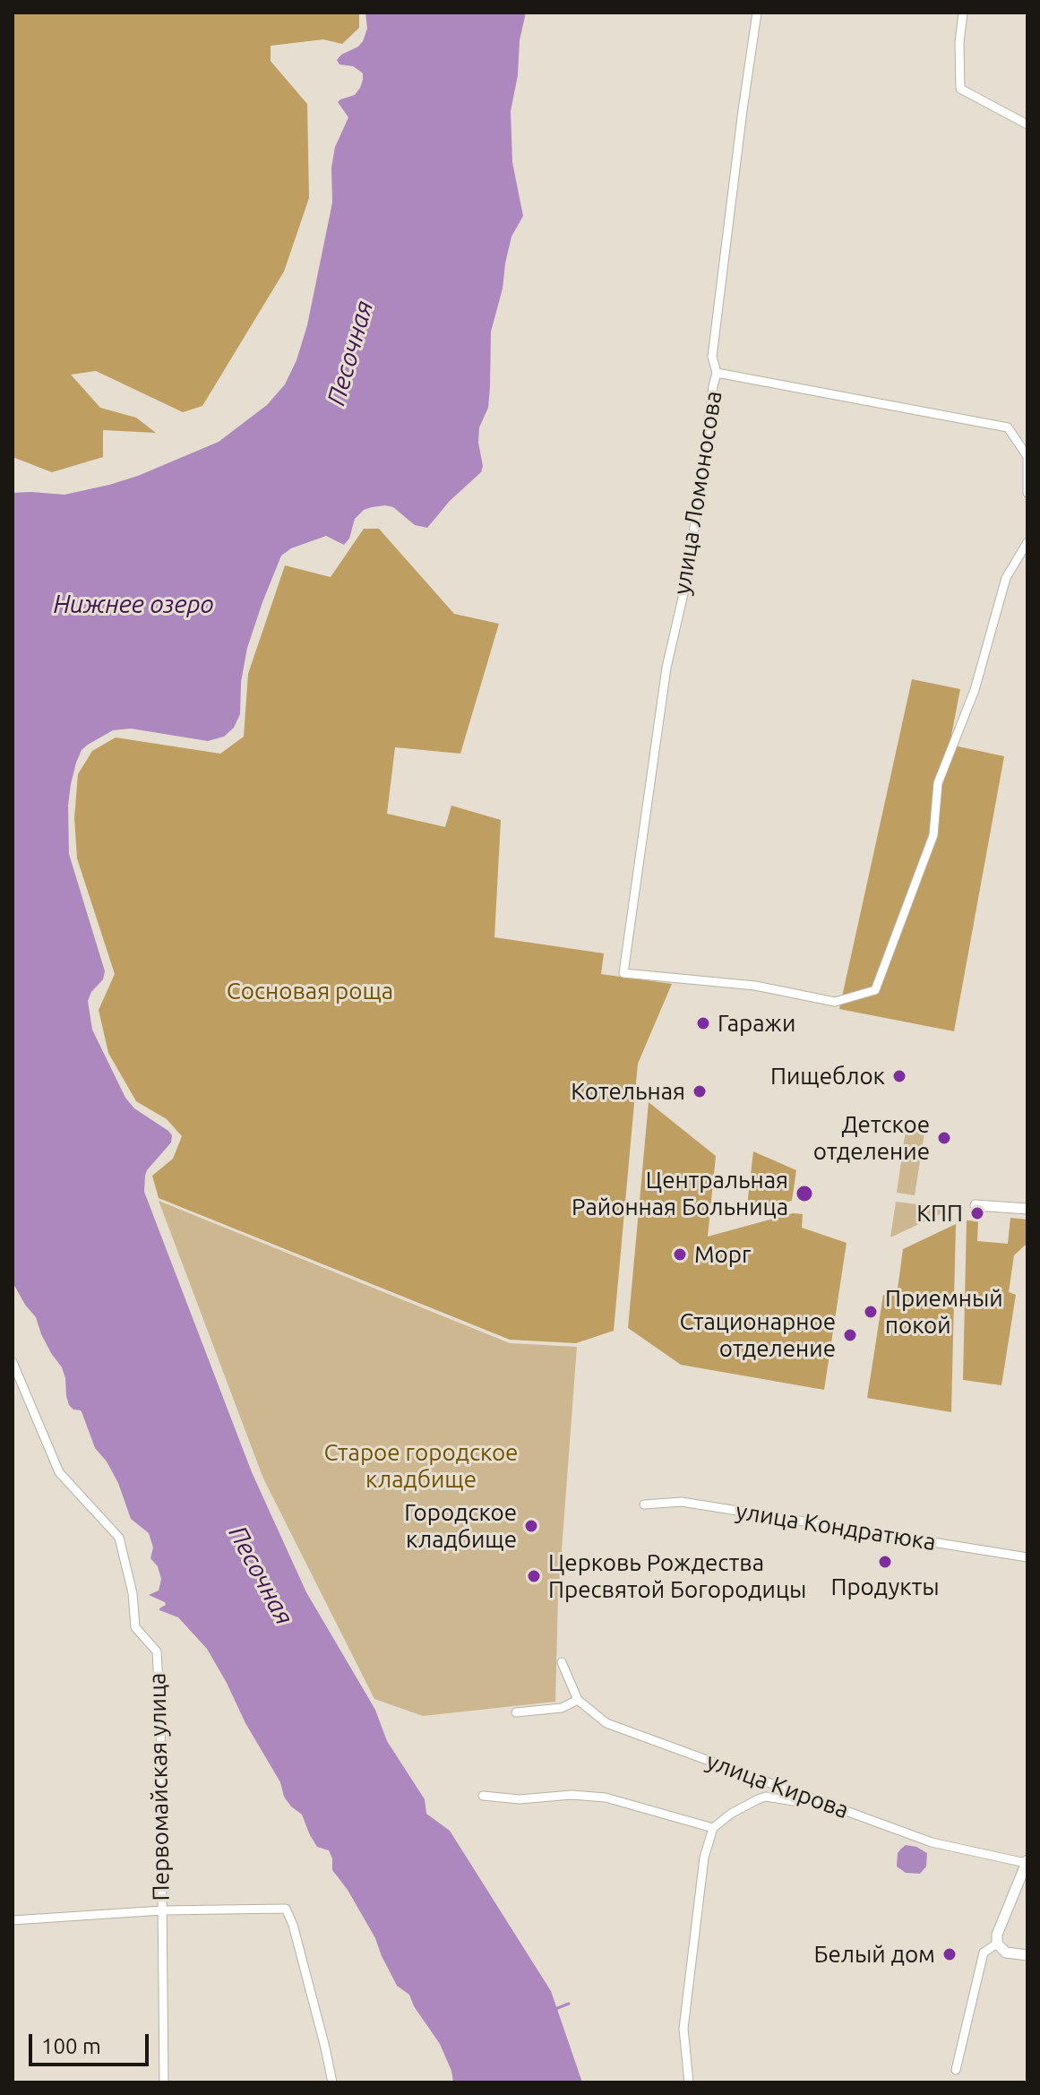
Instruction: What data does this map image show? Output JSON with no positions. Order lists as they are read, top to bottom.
{
  "streets": {
    "street": [
      "улица Ломоносова",
      "улица Кондратюка",
      "улица Кирова",
      "Первомайская улица"
    ]
  },
  "water": ["Песочная", "Нижнее озеро"],
  "parks": ["Сосновая роща", "Старое городское кладбище"],
  "places": [
    "Гаражи",
    "Пищеблок",
    "Котельная",
    "Детское отделение",
    "Центральная Районная Больница",
    "КПП",
    "Морг",
    "Приемный покой",
    "Стационарное отделение",
    "Городское кладбище",
    "Продукты",
    "Церковь Рождества Пресвятой Богородицы",
    "Белый дом"
  ],
  "scale_bar": "100 m"
}
